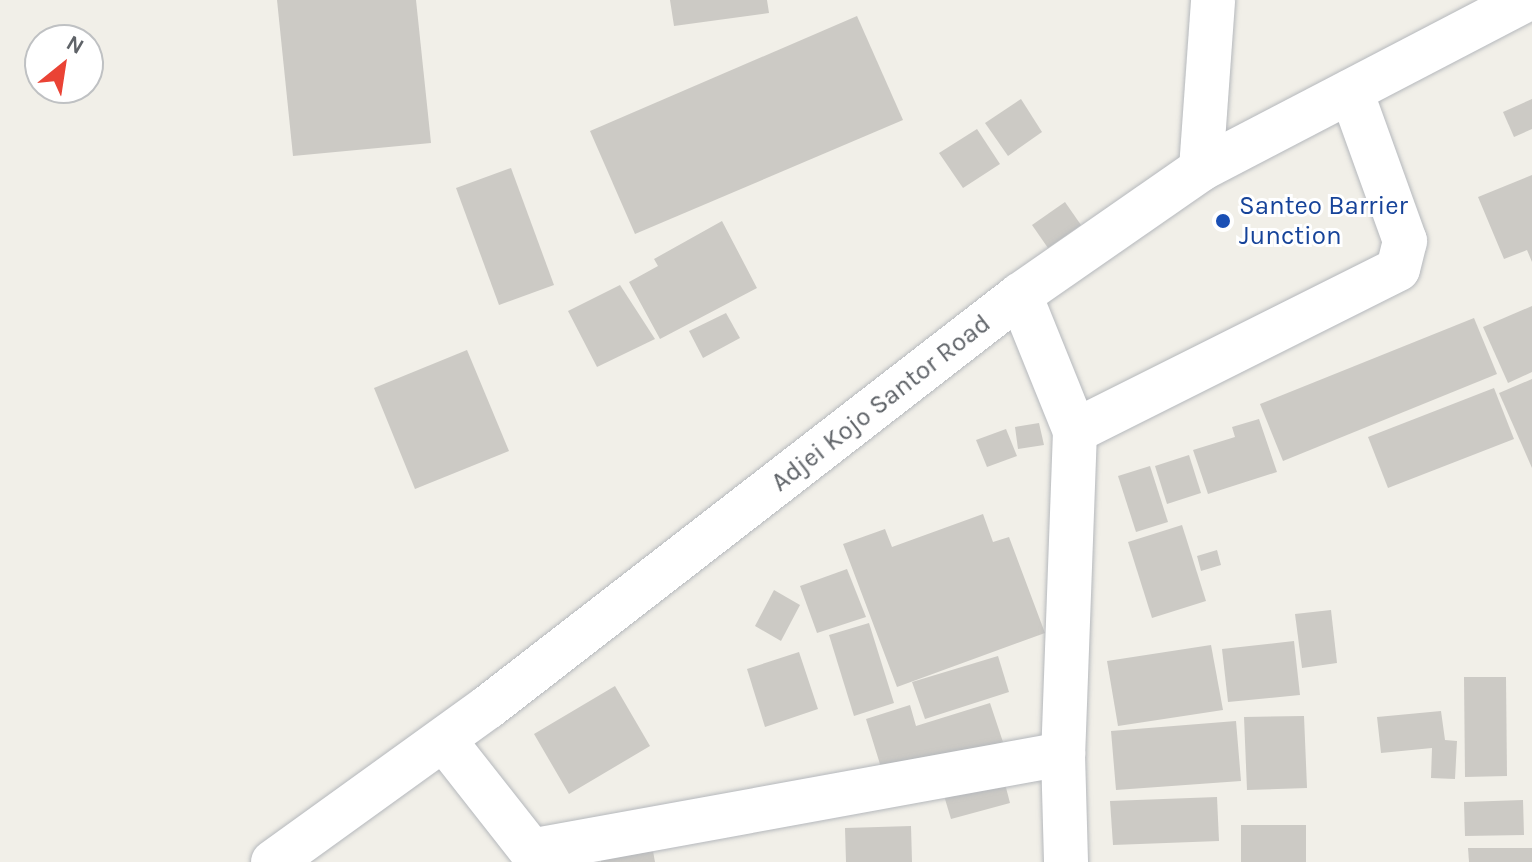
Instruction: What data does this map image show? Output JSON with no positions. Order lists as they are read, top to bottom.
{
  "streets": {
    "street": ["Adjei Kojo Santor Road"]
  },
  "places": ["Santeo Barrier Junction"],
  "north": "top right"
}
